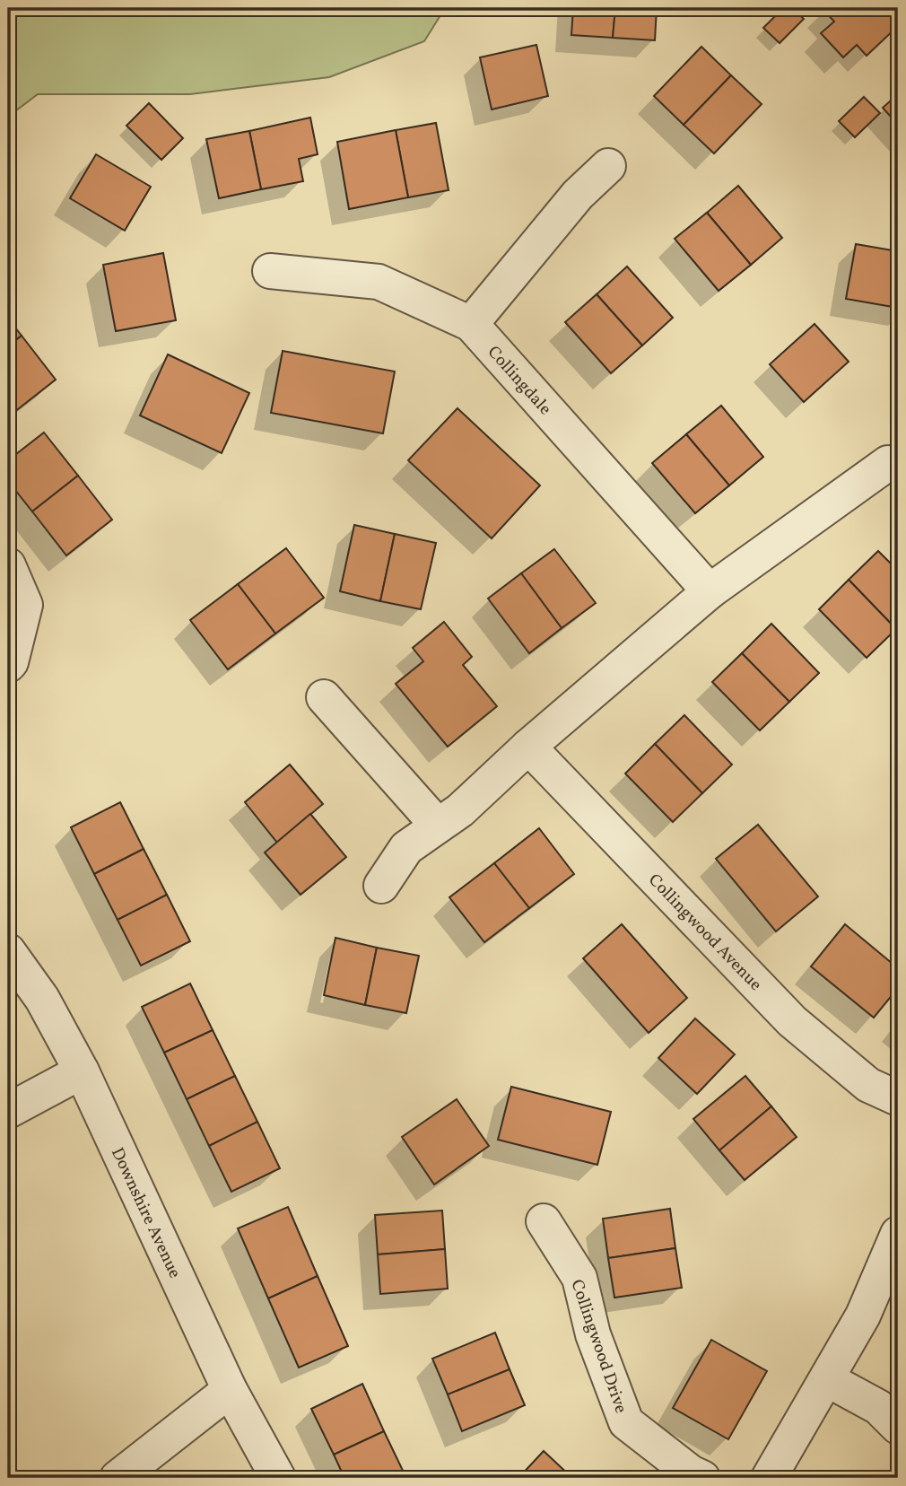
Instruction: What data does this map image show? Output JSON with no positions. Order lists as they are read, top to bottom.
{
  "streets": {
    "street": [
      "Collingdale",
      "Collingwood Avenue",
      "Downshire Avenue",
      "Collingwood Drive"
    ]
  }
}
